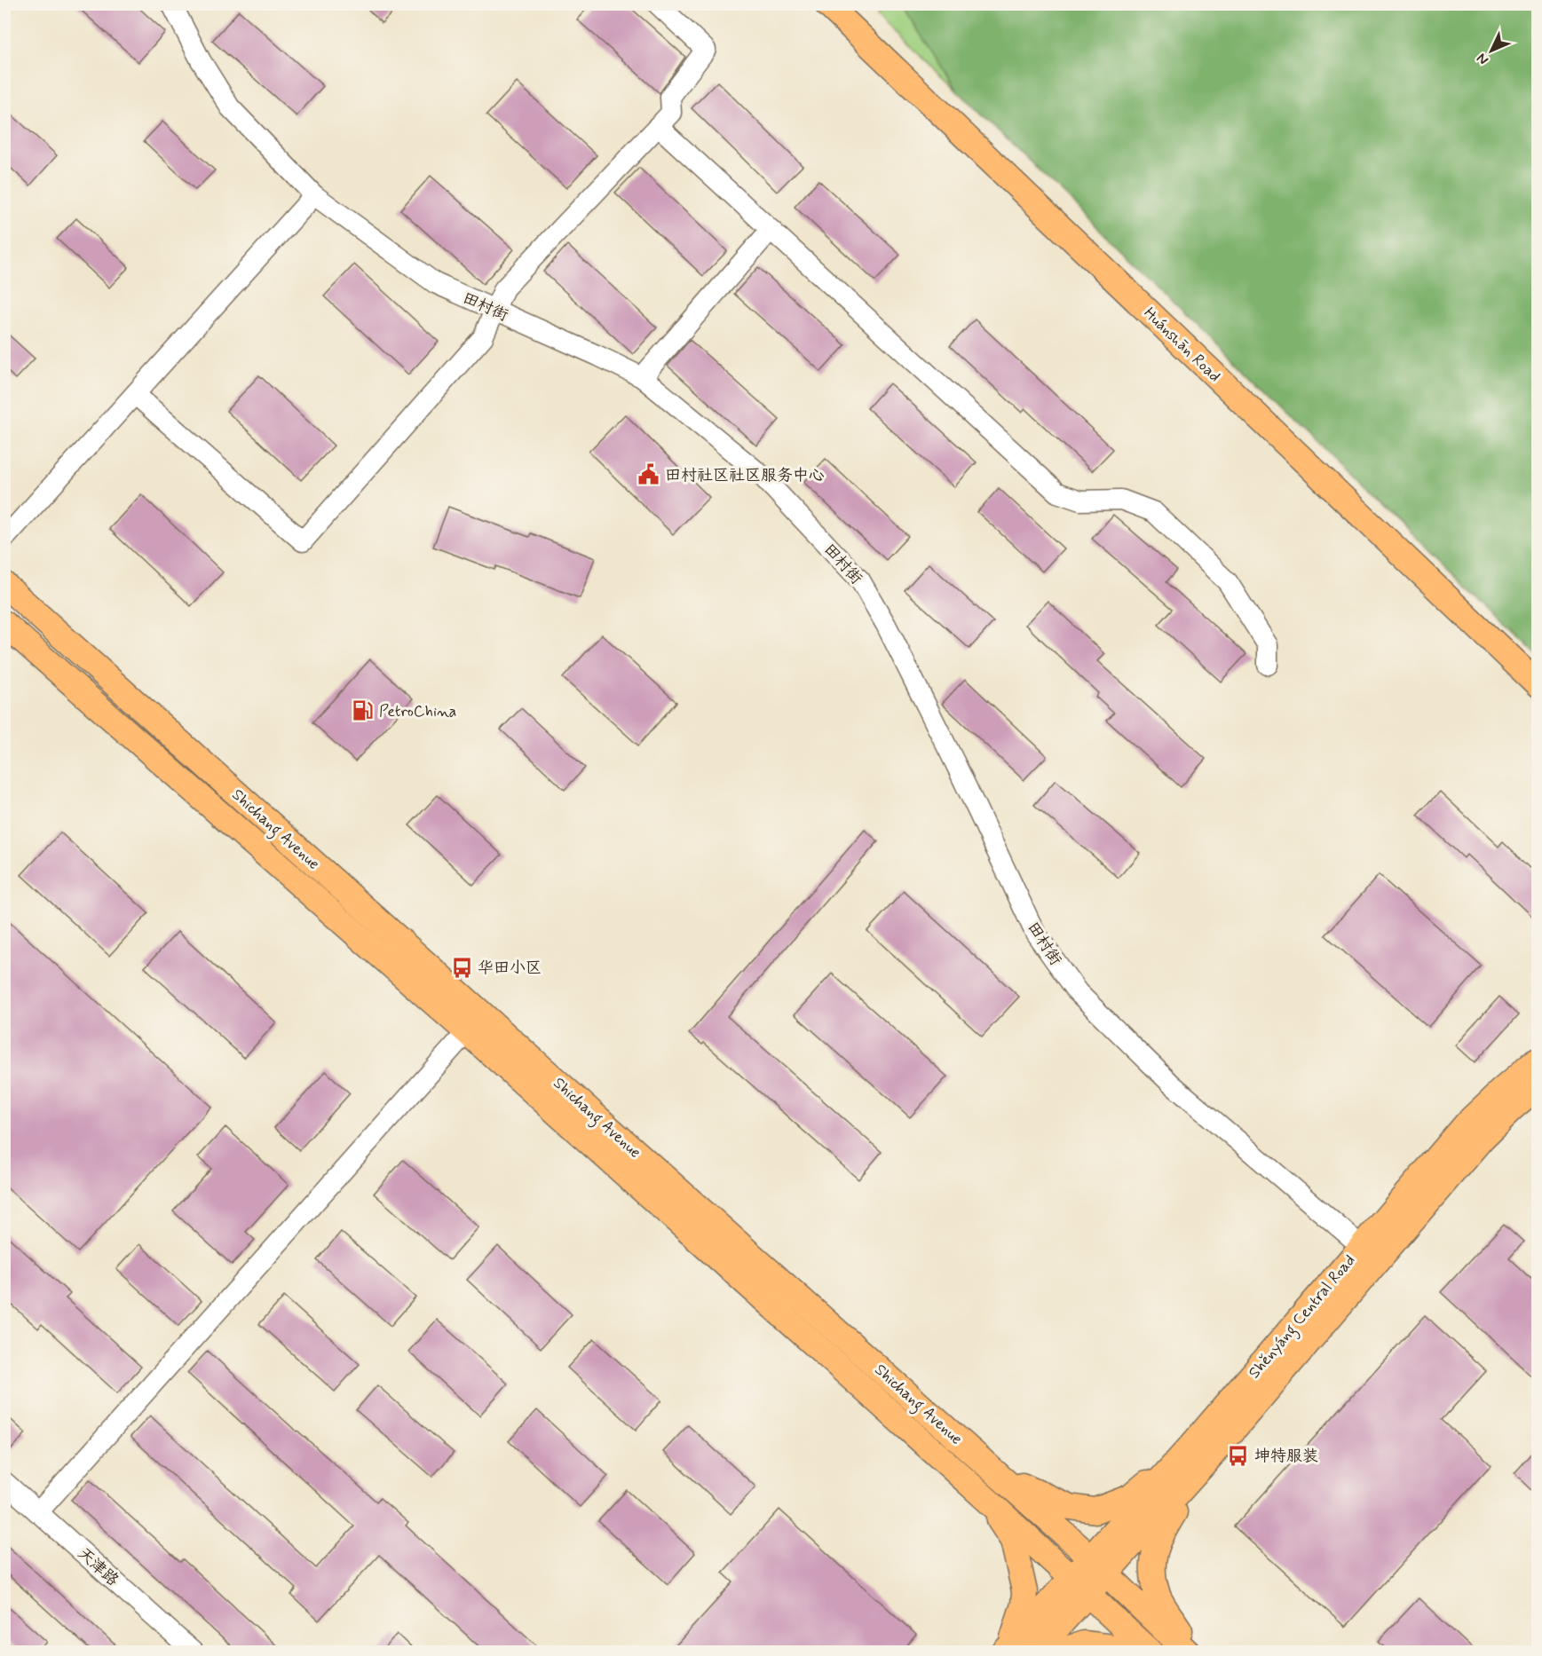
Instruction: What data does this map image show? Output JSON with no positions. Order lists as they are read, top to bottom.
{
  "streets": {
    "main road": ["Huánshān Road", "Shichang Avenue", "Shěnyáng Central Road"],
    "street": ["田村街", "天津路"]
  },
  "crossings": [
    ["田村街", "Shěnyáng Central Road"]
  ],
  "places": {
    "public building": ["田村社区社区服务中心"],
    "fuel station": ["PetroChina"],
    "bus stop": ["华田小区", "坤特服装"]
  },
  "north": "bottom left"
}
